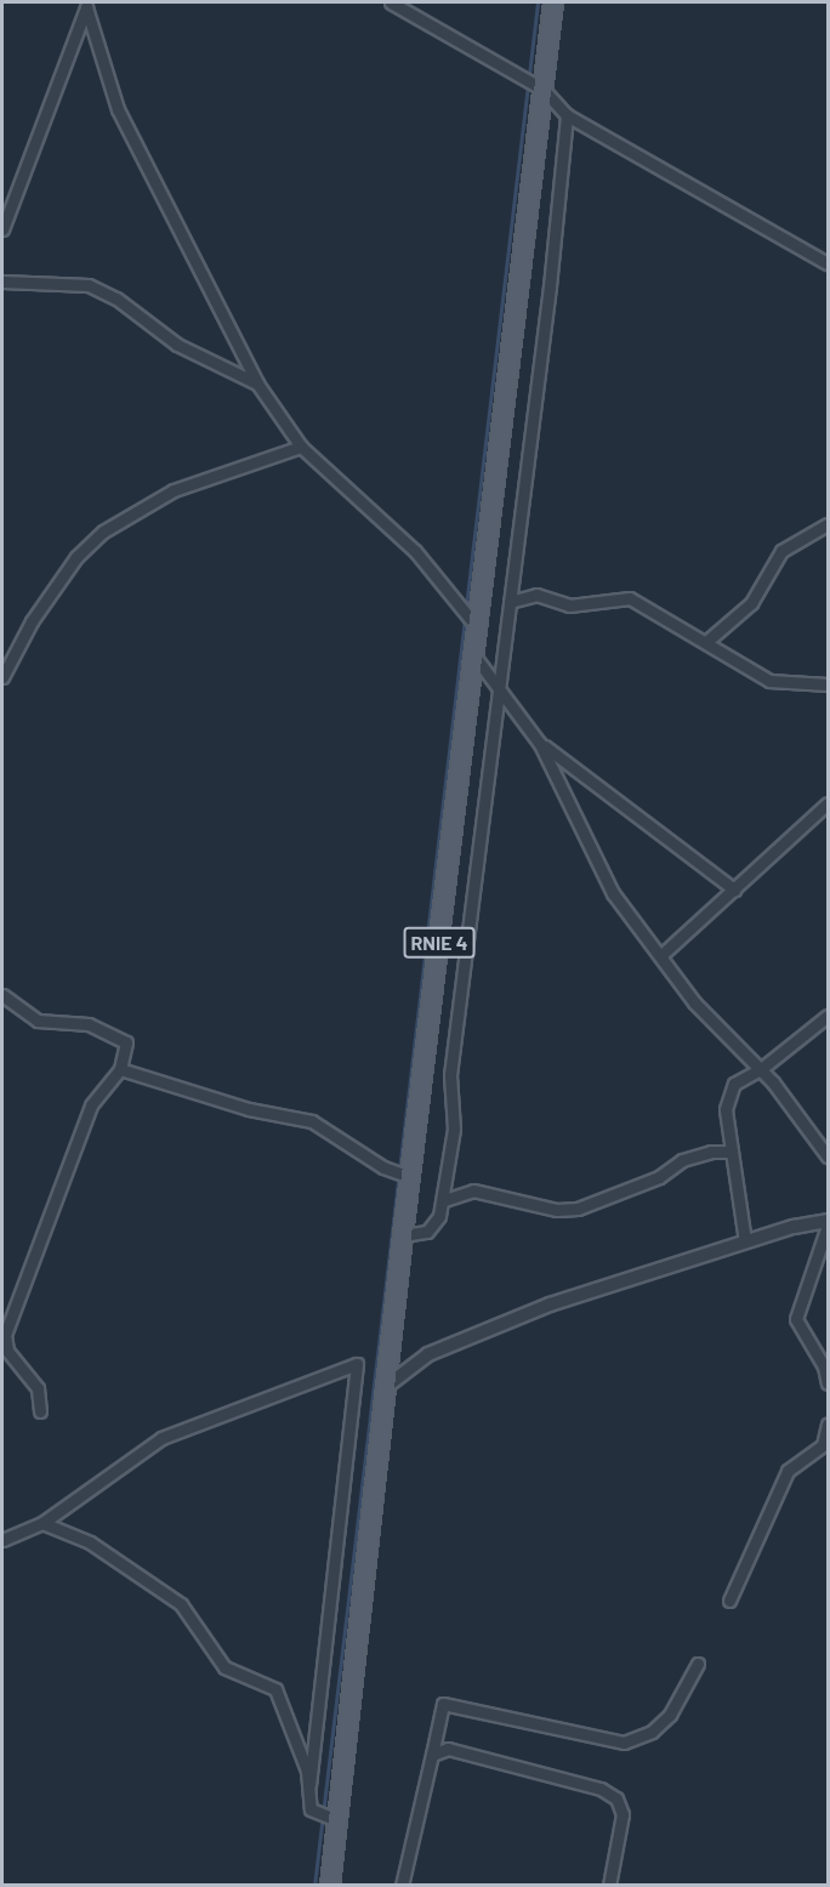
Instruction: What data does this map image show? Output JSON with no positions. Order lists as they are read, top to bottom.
{
  "streets": {
    "main road": ["RNIE 4"]
  }
}
